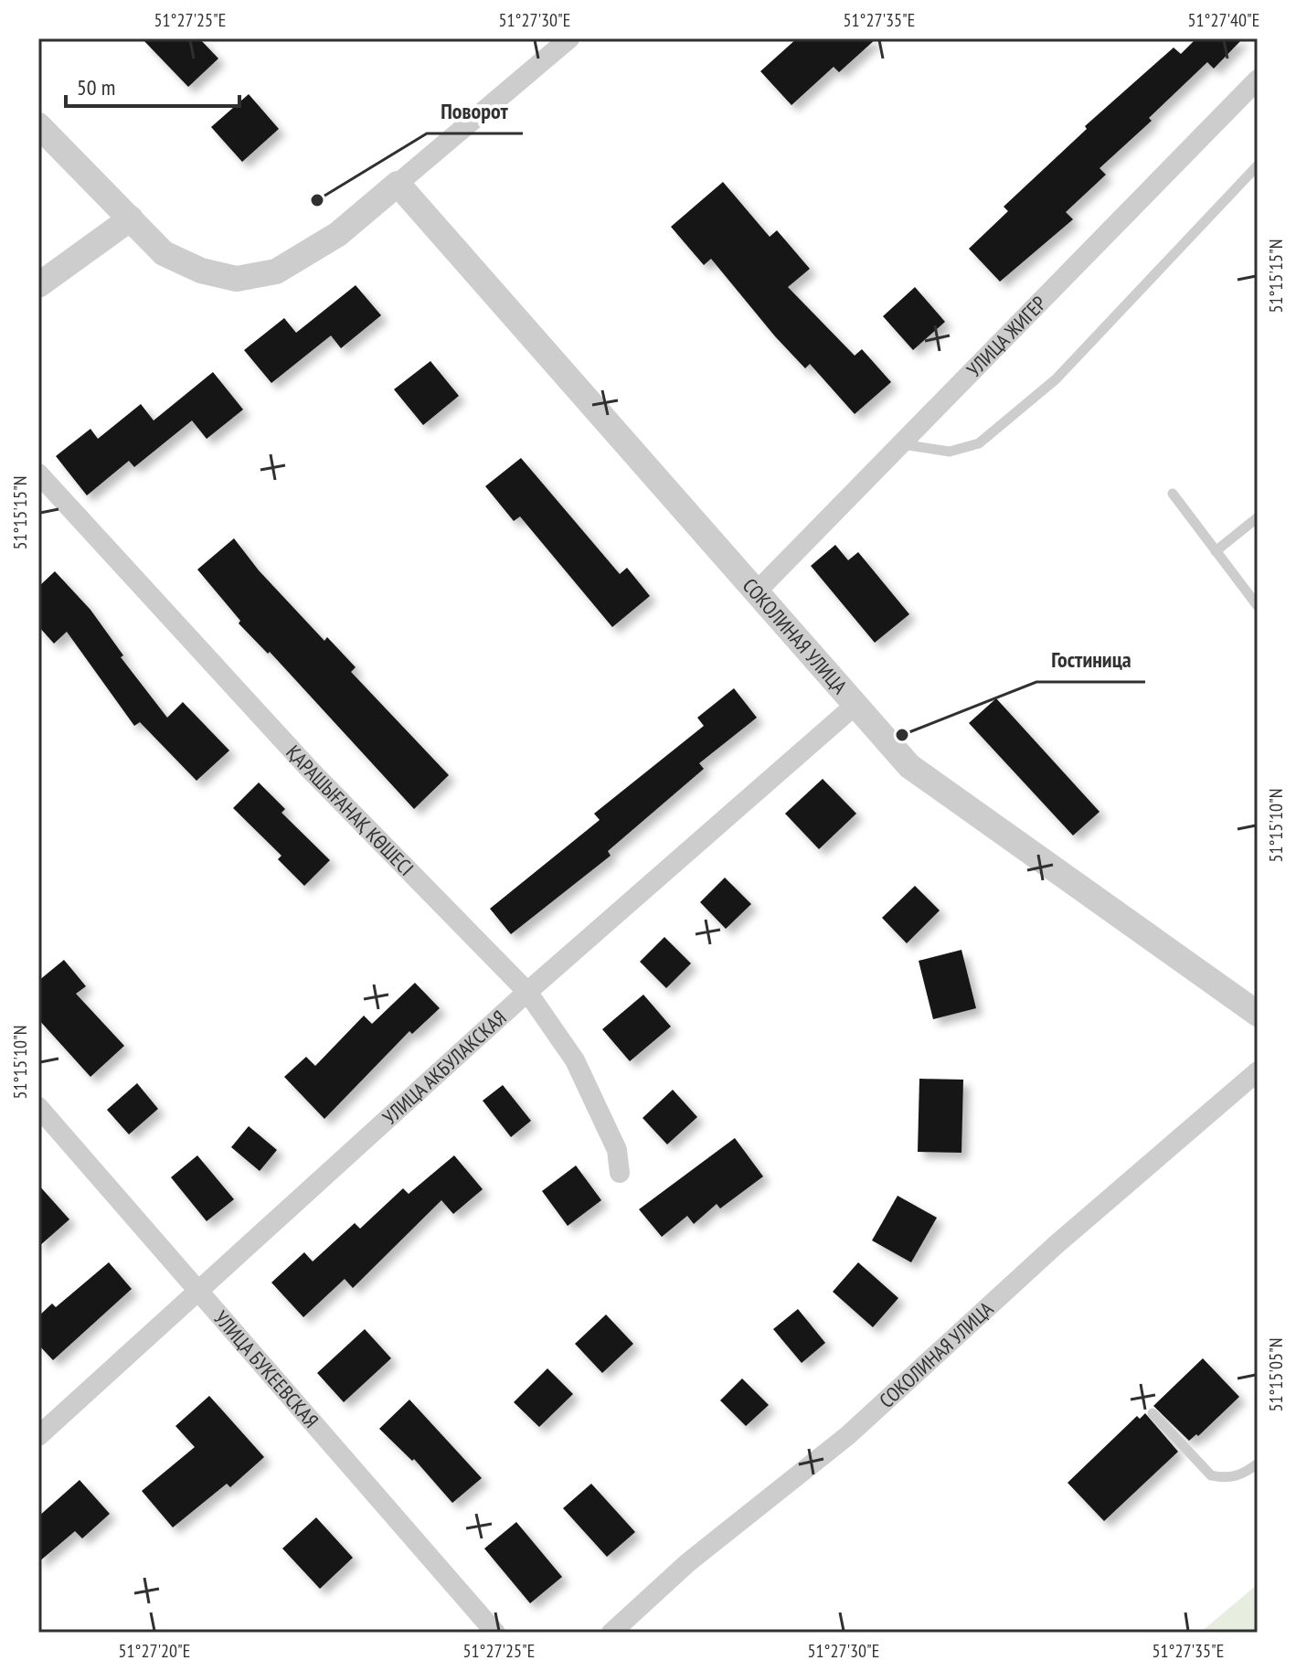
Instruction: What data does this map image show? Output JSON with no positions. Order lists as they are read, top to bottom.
{
  "streets": {
    "street": [
      "УЛИЦА ЖИГЕР",
      "СОКОЛИНАЯ УЛИЦА",
      "ҚАРАШЫҒАНАҚ КӨШЕСІ",
      "УЛИЦА АКБУЛАКСКАЯ",
      "УЛИЦА БУКЕЕВСКАЯ"
    ]
  },
  "crossings": [
    ["УЛИЦА ЖИГЕР", "СОКОЛИНАЯ УЛИЦА"],
    ["СОКОЛИНАЯ УЛИЦА", "УЛИЦА АКБУЛАКСКАЯ"],
    ["ҚАРАШЫҒАНАҚ КӨШЕСІ", "УЛИЦА АКБУЛАКСКАЯ"],
    ["УЛИЦА АКБУЛАКСКАЯ", "УЛИЦА БУКЕЕВСКАЯ"]
  ],
  "places": ["Поворот", "Гостиница"],
  "scale_bar": "50 m",
  "coordinates": [
    "51°27'25\"E",
    "51°27'30\"E",
    "51°27'35\"E",
    "51°27'40\"E",
    "51°15'15\"N",
    "51°15'10\"N",
    "51°15'05\"N",
    "51°27'20\"E"
  ]
}
